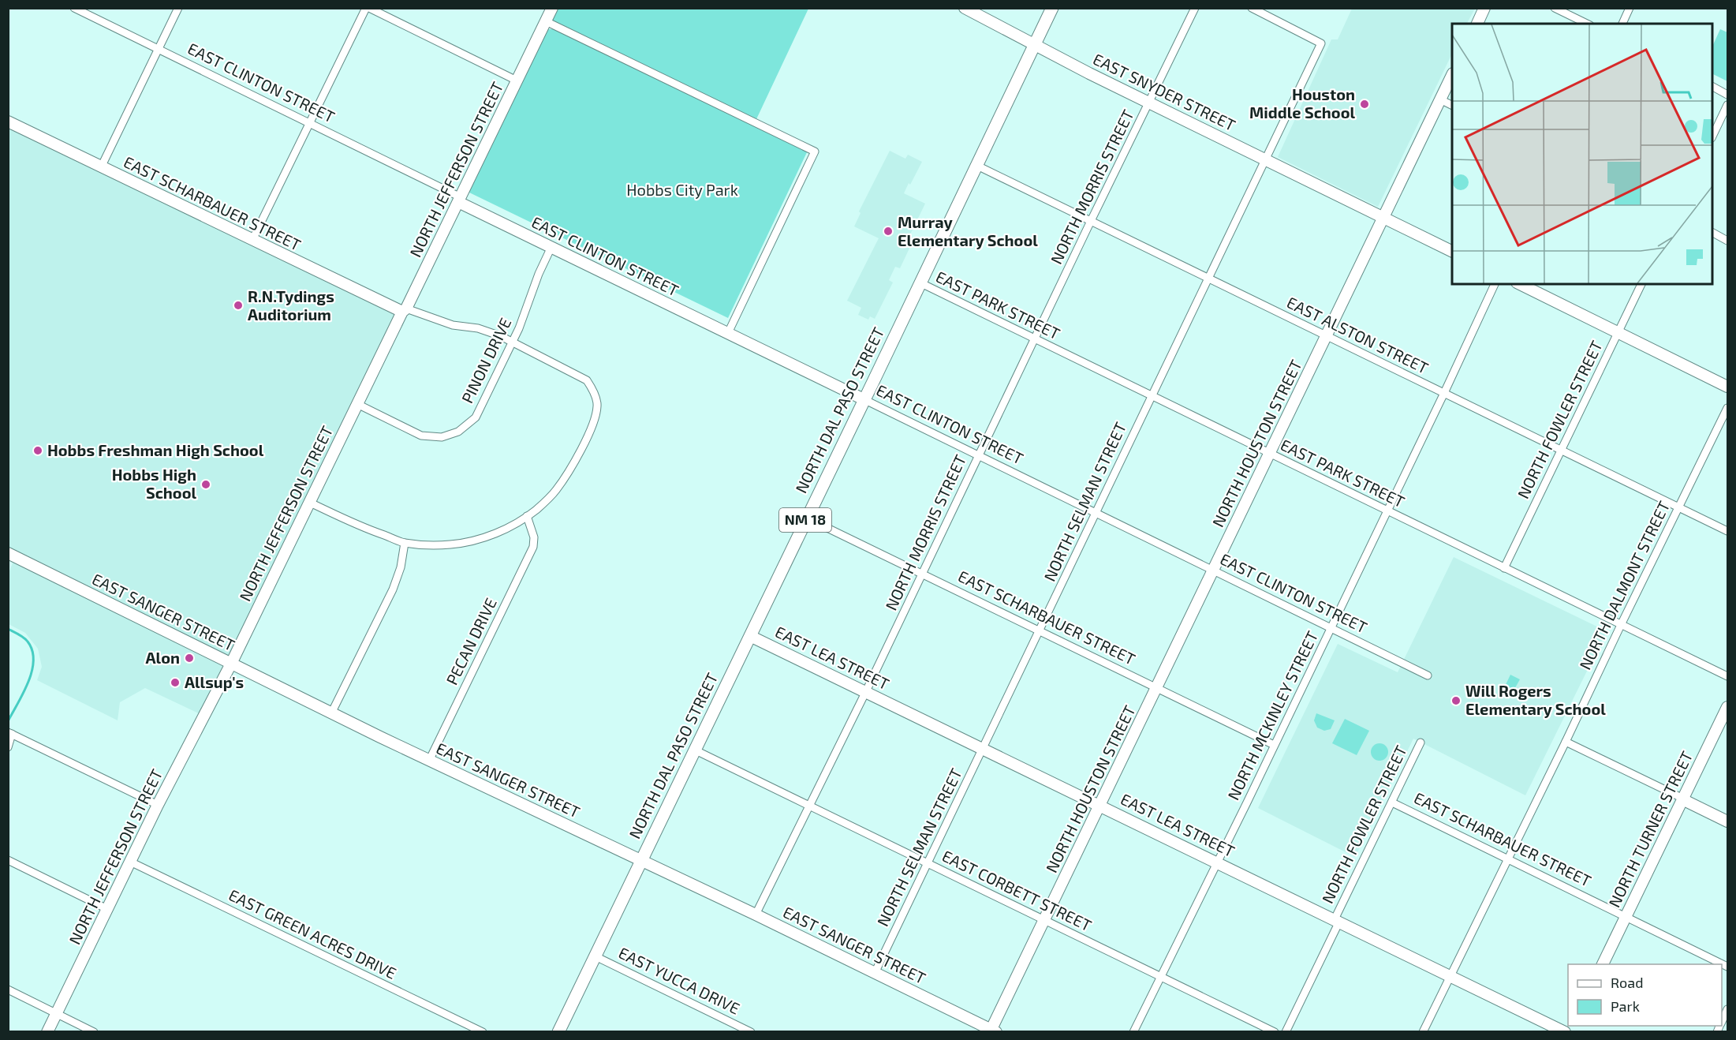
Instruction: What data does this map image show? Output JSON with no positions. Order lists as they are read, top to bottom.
{
  "streets": {
    "main road": ["NORTH DAL PASO STREET", "NM 18"],
    "street": [
      "EAST CLINTON STREET",
      "EAST SNYDER STREET",
      "NORTH JEFFERSON STREET",
      "NORTH MORRIS STREET",
      "EAST SCHARBAUER STREET",
      "EAST PARK STREET",
      "EAST ALSTON STREET",
      "PINON DRIVE",
      "NORTH FOWLER STREET",
      "NORTH HOUSTON STREET",
      "NORTH SELMAN STREET",
      "NORTH DALMONT STREET",
      "EAST SANGER STREET",
      "PECAN DRIVE",
      "EAST LEA STREET",
      "NORTH MCKINLEY STREET",
      "NORTH TURNER STREET",
      "EAST CORBETT STREET",
      "EAST GREEN ACRES DRIVE",
      "EAST YUCCA DRIVE"
    ]
  },
  "crossings": [
    ["EAST CLINTON STREET", "NORTH JEFFERSON STREET"],
    ["EAST CLINTON STREET", "NORTH MORRIS STREET"],
    ["EAST CLINTON STREET", "PINON DRIVE"],
    ["EAST CLINTON STREET", "NORTH DAL PASO STREET"],
    ["EAST CLINTON STREET", "NORTH HOUSTON STREET"],
    ["EAST CLINTON STREET", "NORTH SELMAN STREET"],
    ["EAST CLINTON STREET", "NORTH MCKINLEY STREET"],
    ["EAST SNYDER STREET", "NORTH MORRIS STREET"],
    ["EAST SNYDER STREET", "NORTH DAL PASO STREET"],
    ["EAST SNYDER STREET", "NORTH HOUSTON STREET"],
    ["EAST SNYDER STREET", "NORTH SELMAN STREET"],
    ["NORTH JEFFERSON STREET", "EAST SCHARBAUER STREET"],
    ["NORTH JEFFERSON STREET", "PINON DRIVE"],
    ["NORTH JEFFERSON STREET", "EAST SANGER STREET"],
    ["NORTH JEFFERSON STREET", "EAST GREEN ACRES DRIVE"],
    ["NORTH MORRIS STREET", "EAST SCHARBAUER STREET"],
    ["NORTH MORRIS STREET", "EAST PARK STREET"],
    ["NORTH MORRIS STREET", "EAST ALSTON STREET"],
    ["NORTH MORRIS STREET", "EAST SANGER STREET"],
    ["NORTH MORRIS STREET", "EAST LEA STREET"],
    ["NORTH MORRIS STREET", "EAST CORBETT STREET"],
    ["EAST SCHARBAUER STREET", "NORTH DAL PASO STREET"],
    ["EAST SCHARBAUER STREET", "NORTH FOWLER STREET"],
    ["EAST SCHARBAUER STREET", "NORTH HOUSTON STREET"],
    ["EAST SCHARBAUER STREET", "NORTH SELMAN STREET"],
    ["EAST SCHARBAUER STREET", "NORTH DALMONT STREET"],
    ["EAST SCHARBAUER STREET", "NORTH MCKINLEY STREET"],
    ["EAST SCHARBAUER STREET", "NORTH TURNER STREET"],
    ["EAST PARK STREET", "NORTH DAL PASO STREET"],
    ["EAST PARK STREET", "NORTH FOWLER STREET"],
    ["EAST PARK STREET", "NORTH HOUSTON STREET"],
    ["EAST PARK STREET", "NORTH SELMAN STREET"],
    ["EAST PARK STREET", "NORTH DALMONT STREET"],
    ["EAST PARK STREET", "NORTH MCKINLEY STREET"],
    ["EAST ALSTON STREET", "NORTH DAL PASO STREET"],
    ["EAST ALSTON STREET", "NORTH FOWLER STREET"],
    ["EAST ALSTON STREET", "NORTH HOUSTON STREET"],
    ["EAST ALSTON STREET", "NORTH SELMAN STREET"],
    ["EAST ALSTON STREET", "NORTH DALMONT STREET"],
    ["EAST ALSTON STREET", "NORTH MCKINLEY STREET"],
    ["NORTH DAL PASO STREET", "EAST SANGER STREET"],
    ["NORTH DAL PASO STREET", "EAST LEA STREET"],
    ["NORTH DAL PASO STREET", "EAST CORBETT STREET"],
    ["NORTH DAL PASO STREET", "EAST YUCCA DRIVE"],
    ["NORTH FOWLER STREET", "EAST LEA STREET"],
    ["NORTH HOUSTON STREET", "EAST SANGER STREET"],
    ["NORTH HOUSTON STREET", "EAST LEA STREET"],
    ["NORTH HOUSTON STREET", "EAST CORBETT STREET"],
    ["NORTH SELMAN STREET", "EAST SANGER STREET"],
    ["NORTH SELMAN STREET", "EAST LEA STREET"],
    ["NORTH SELMAN STREET", "EAST CORBETT STREET"],
    ["NORTH DALMONT STREET", "EAST LEA STREET"],
    ["EAST SANGER STREET", "PECAN DRIVE"],
    ["EAST LEA STREET", "NORTH MCKINLEY STREET"],
    ["NORTH MCKINLEY STREET", "EAST CORBETT STREET"]
  ],
  "parks": ["Hobbs City Park"],
  "places": [
    "Houston Middle School",
    "Murray Elementary School",
    "R.N.Tydings Auditorium",
    "Hobbs Freshman High School",
    "Hobbs High School",
    "Alon",
    "Allsup's",
    "Will Rogers Elementary School"
  ],
  "legend": ["Road", "Park"]
}
